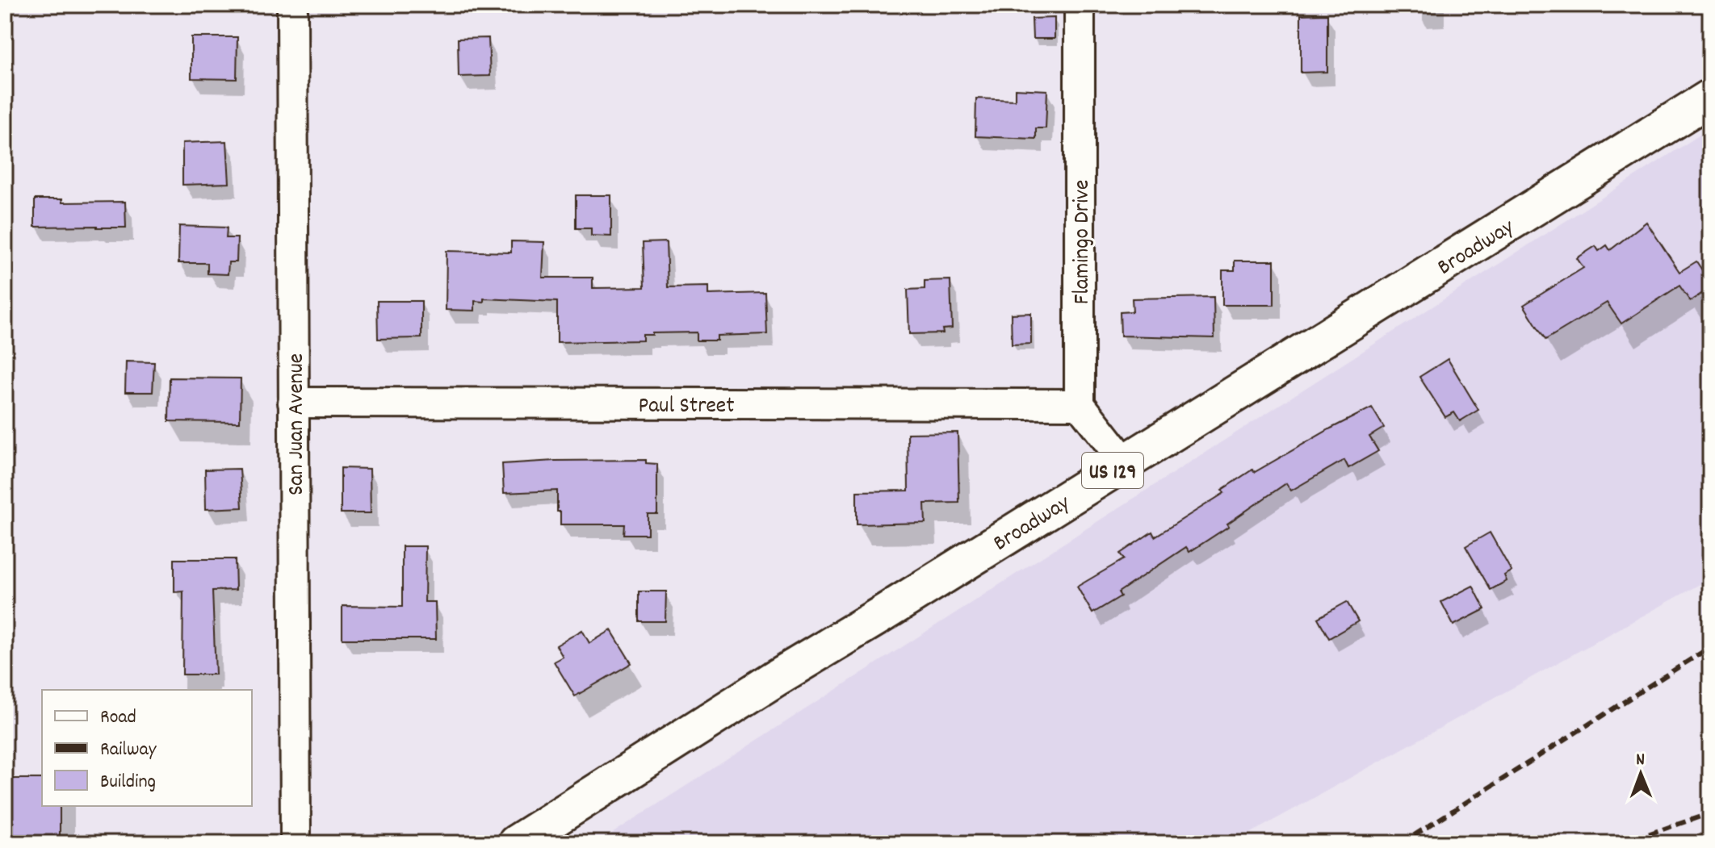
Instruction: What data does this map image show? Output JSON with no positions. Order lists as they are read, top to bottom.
{
  "streets": {
    "main road": ["Broadway", "US 129"],
    "street": ["Flamingo Drive", "Paul Street", "San Juan Avenue"]
  },
  "crossings": [
    ["Flamingo Drive", "Paul Street"],
    ["Paul Street", "San Juan Avenue"]
  ],
  "legend": ["Road", "Railway", "Building"],
  "north": "top"
}
